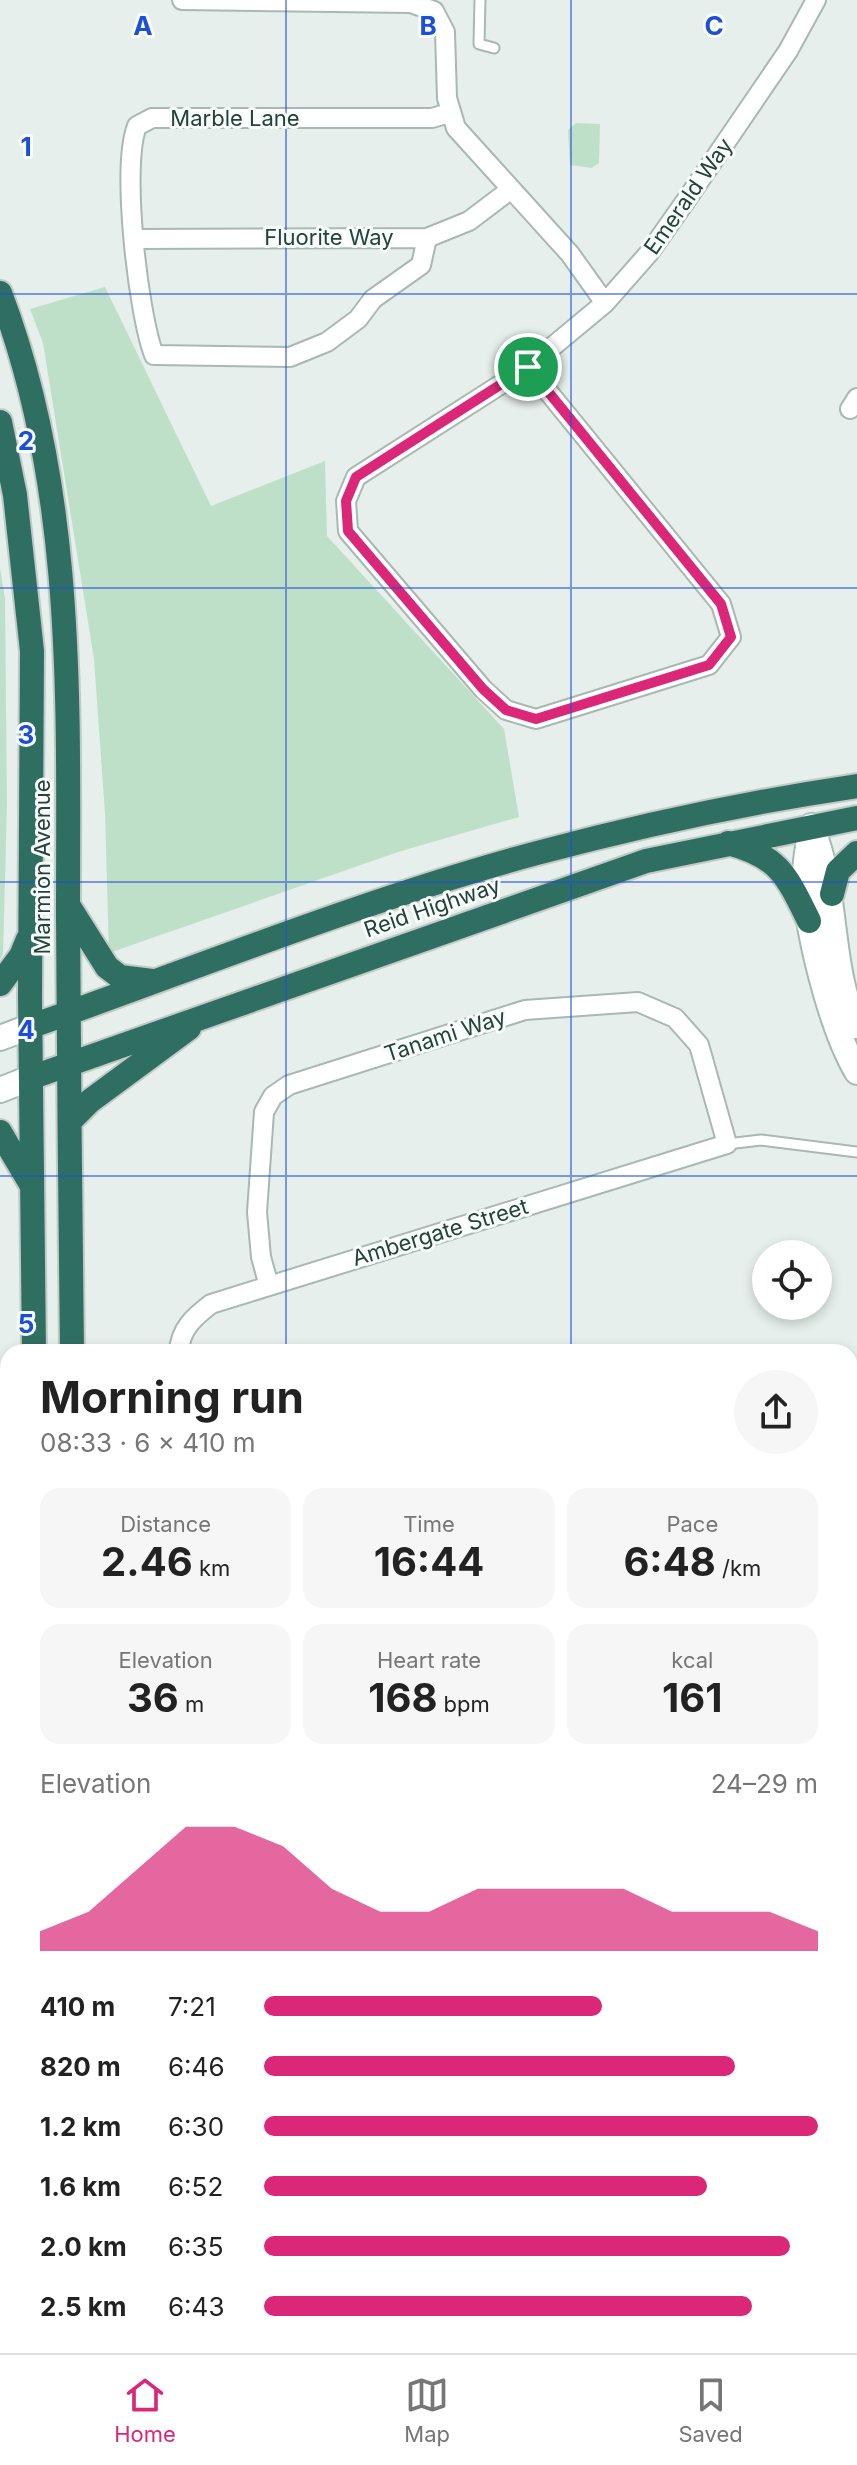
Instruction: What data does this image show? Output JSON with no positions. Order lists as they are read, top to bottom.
{
  "streets": {
    "highway": ["Marmion Avenue", "Reid Highway"],
    "street": [
      "Marble Lane",
      "Emerald Way",
      "Fluorite Way",
      "Tanami Way",
      "Ambergate Street"
    ]
  },
  "crossings": [
    ["Marble Lane", "Fluorite Way"],
    ["Marmion Avenue", "Reid Highway"],
    ["Tanami Way", "Ambergate Street"]
  ],
  "page": {
    "heading": ["Morning run", "08:33 · 6 × 410 m"],
    "stats": [
      ["Distance", "2.46 km"],
      ["Time", "16:44"],
      ["Pace", "6:48 /km"],
      ["Elevation", "36 m"],
      ["Heart rate", "168 bpm"],
      ["kcal", "161"]
    ],
    "chart": ["Elevation", "24–29 m"],
    "list": [
      {
        "name": "410 m",
        "note": "7:21"
      },
      {
        "name": "820 m",
        "note": "6:46"
      },
      {
        "name": "1.2 km",
        "note": "6:30"
      },
      {
        "name": "1.6 km",
        "note": "6:52"
      },
      {
        "name": "2.0 km",
        "note": "6:35"
      },
      {
        "name": "2.5 km",
        "note": "6:43"
      }
    ],
    "tabs": ["Home", "Map", "Saved"]
  },
  "grid": {
    "columns": ["A", "B", "C"],
    "rows": [
      "1",
      "2",
      "3",
      "4",
      "5"
    ]
  }
}
